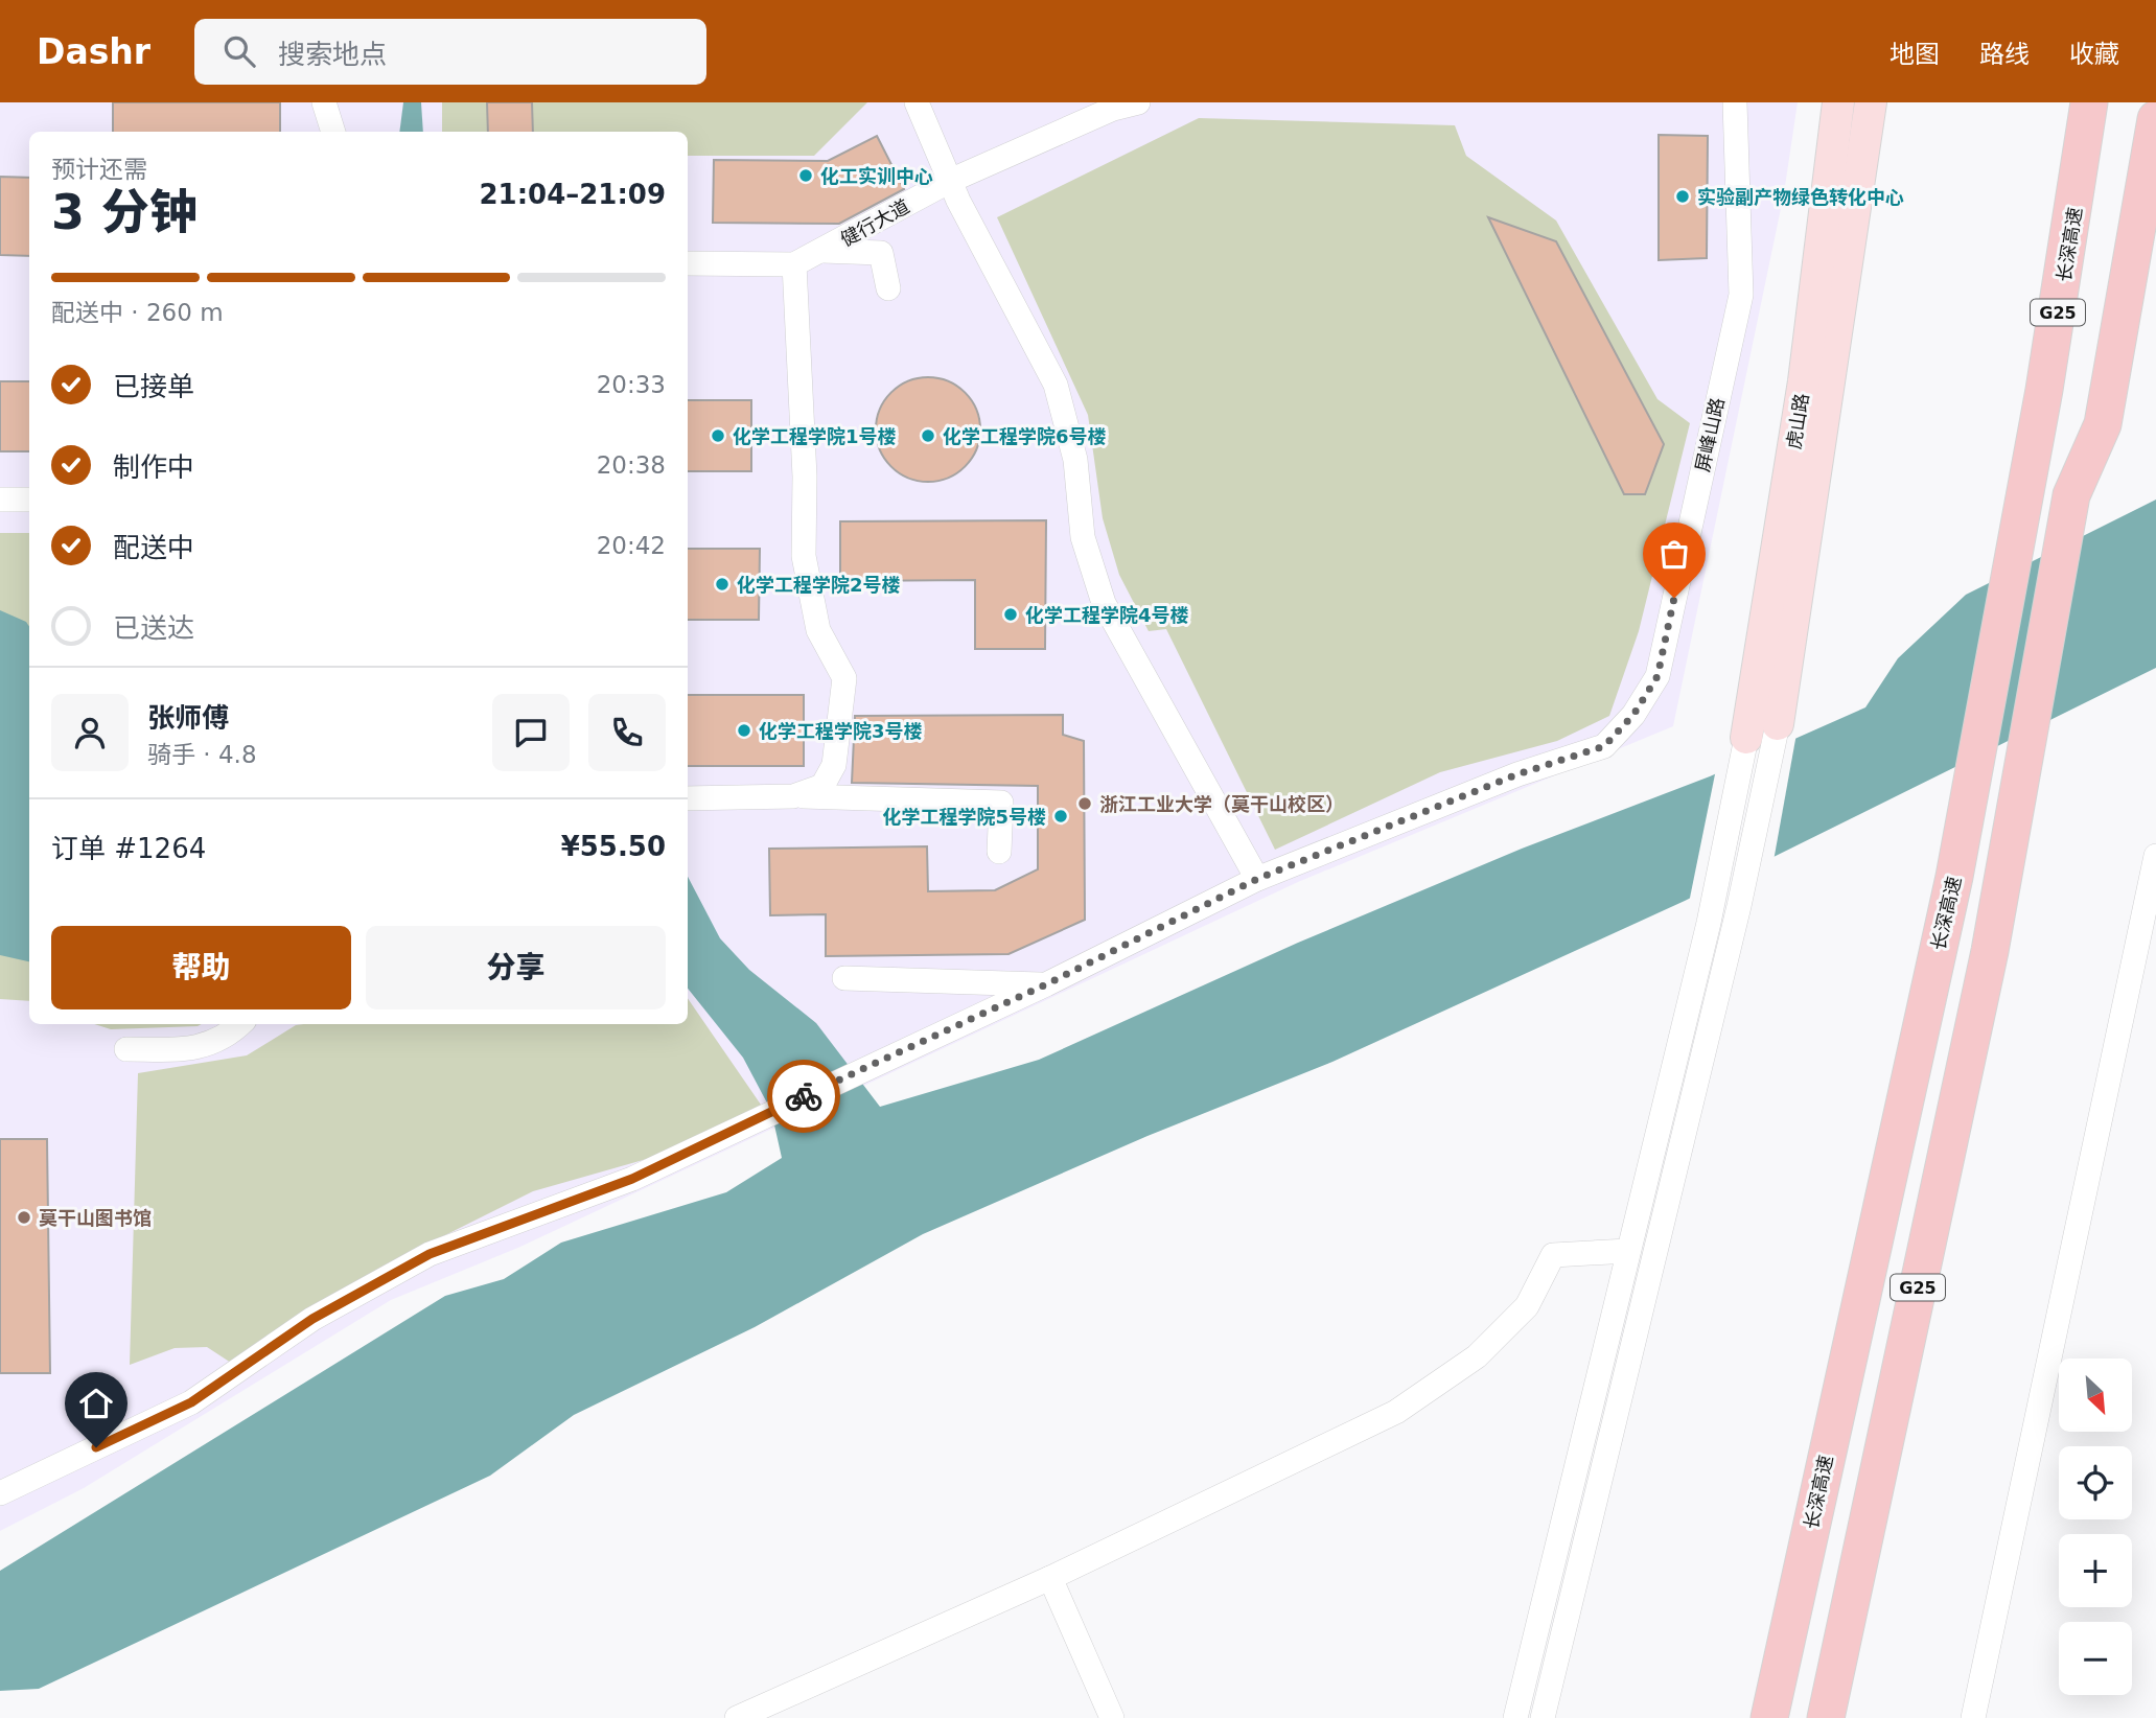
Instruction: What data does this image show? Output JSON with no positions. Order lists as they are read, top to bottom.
{
  "streets": {
    "highway": ["长深高速", "G25"],
    "main road": ["虎山路"],
    "street": ["健行大道", "屏峰山路"]
  },
  "places": [
    "化工实训中心",
    "实验副产物绿色转化中心",
    "化学工程学院1号楼",
    "化学工程学院6号楼",
    "化学工程学院2号楼",
    "化学工程学院4号楼",
    "化学工程学院3号楼",
    "浙江工业大学（莫干山校区）",
    "化学工程学院5号楼",
    "莫干山图书馆"
  ],
  "north": "bottom right",
  "page": {
    "header": "Dashr",
    "search": "搜索地点",
    "nav": ["地图", "路线", "收藏"],
    "heading": ["3 分钟", "预计还需", "21:04–21:09"],
    "panel": [
      "张师傅",
      "骑手 · 4.8",
      "订单 #1264",
      "¥55.50"
    ],
    "bar": "配送中 · 260 m",
    "list": [
      ["已接单", "20:33"],
      ["制作中", "20:38"],
      ["配送中", "20:42"],
      "已送达"
    ],
    "buttons": ["帮助", "分享"],
    "map_buttons": ["+", "−"]
  }
}
